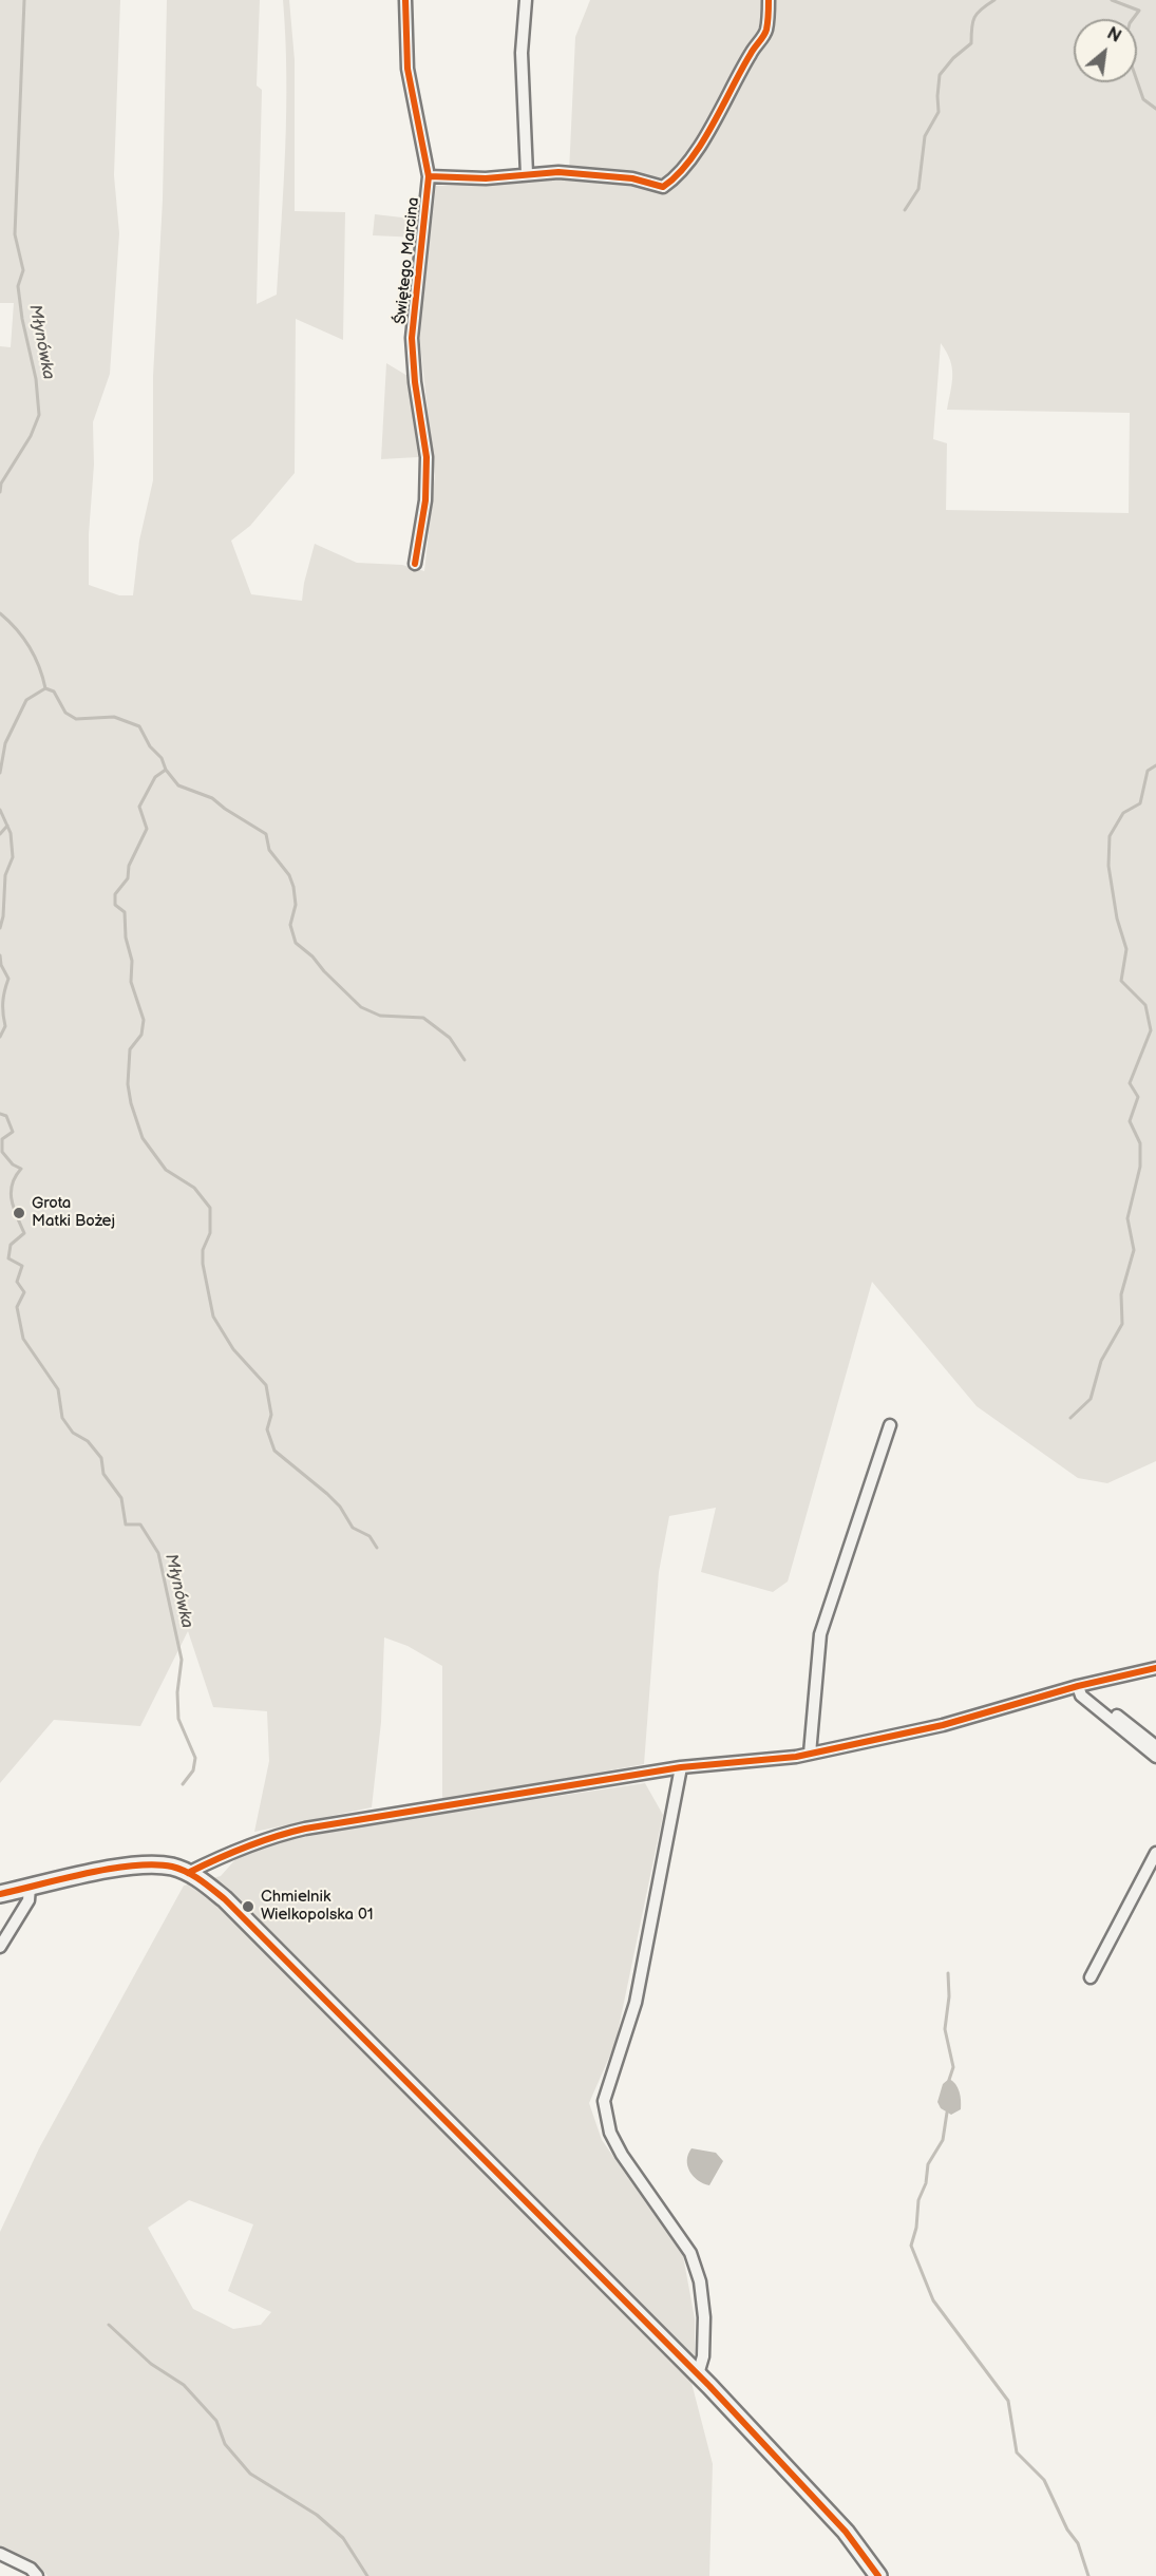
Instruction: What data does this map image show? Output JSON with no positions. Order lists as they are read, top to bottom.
{
  "streets": {
    "street": ["Świętego Marcina"]
  },
  "water": ["Młynówka"],
  "places": ["Grota Matki Bożej", "Chmielnik Wielkopolska 01"],
  "north": "top right"
}
